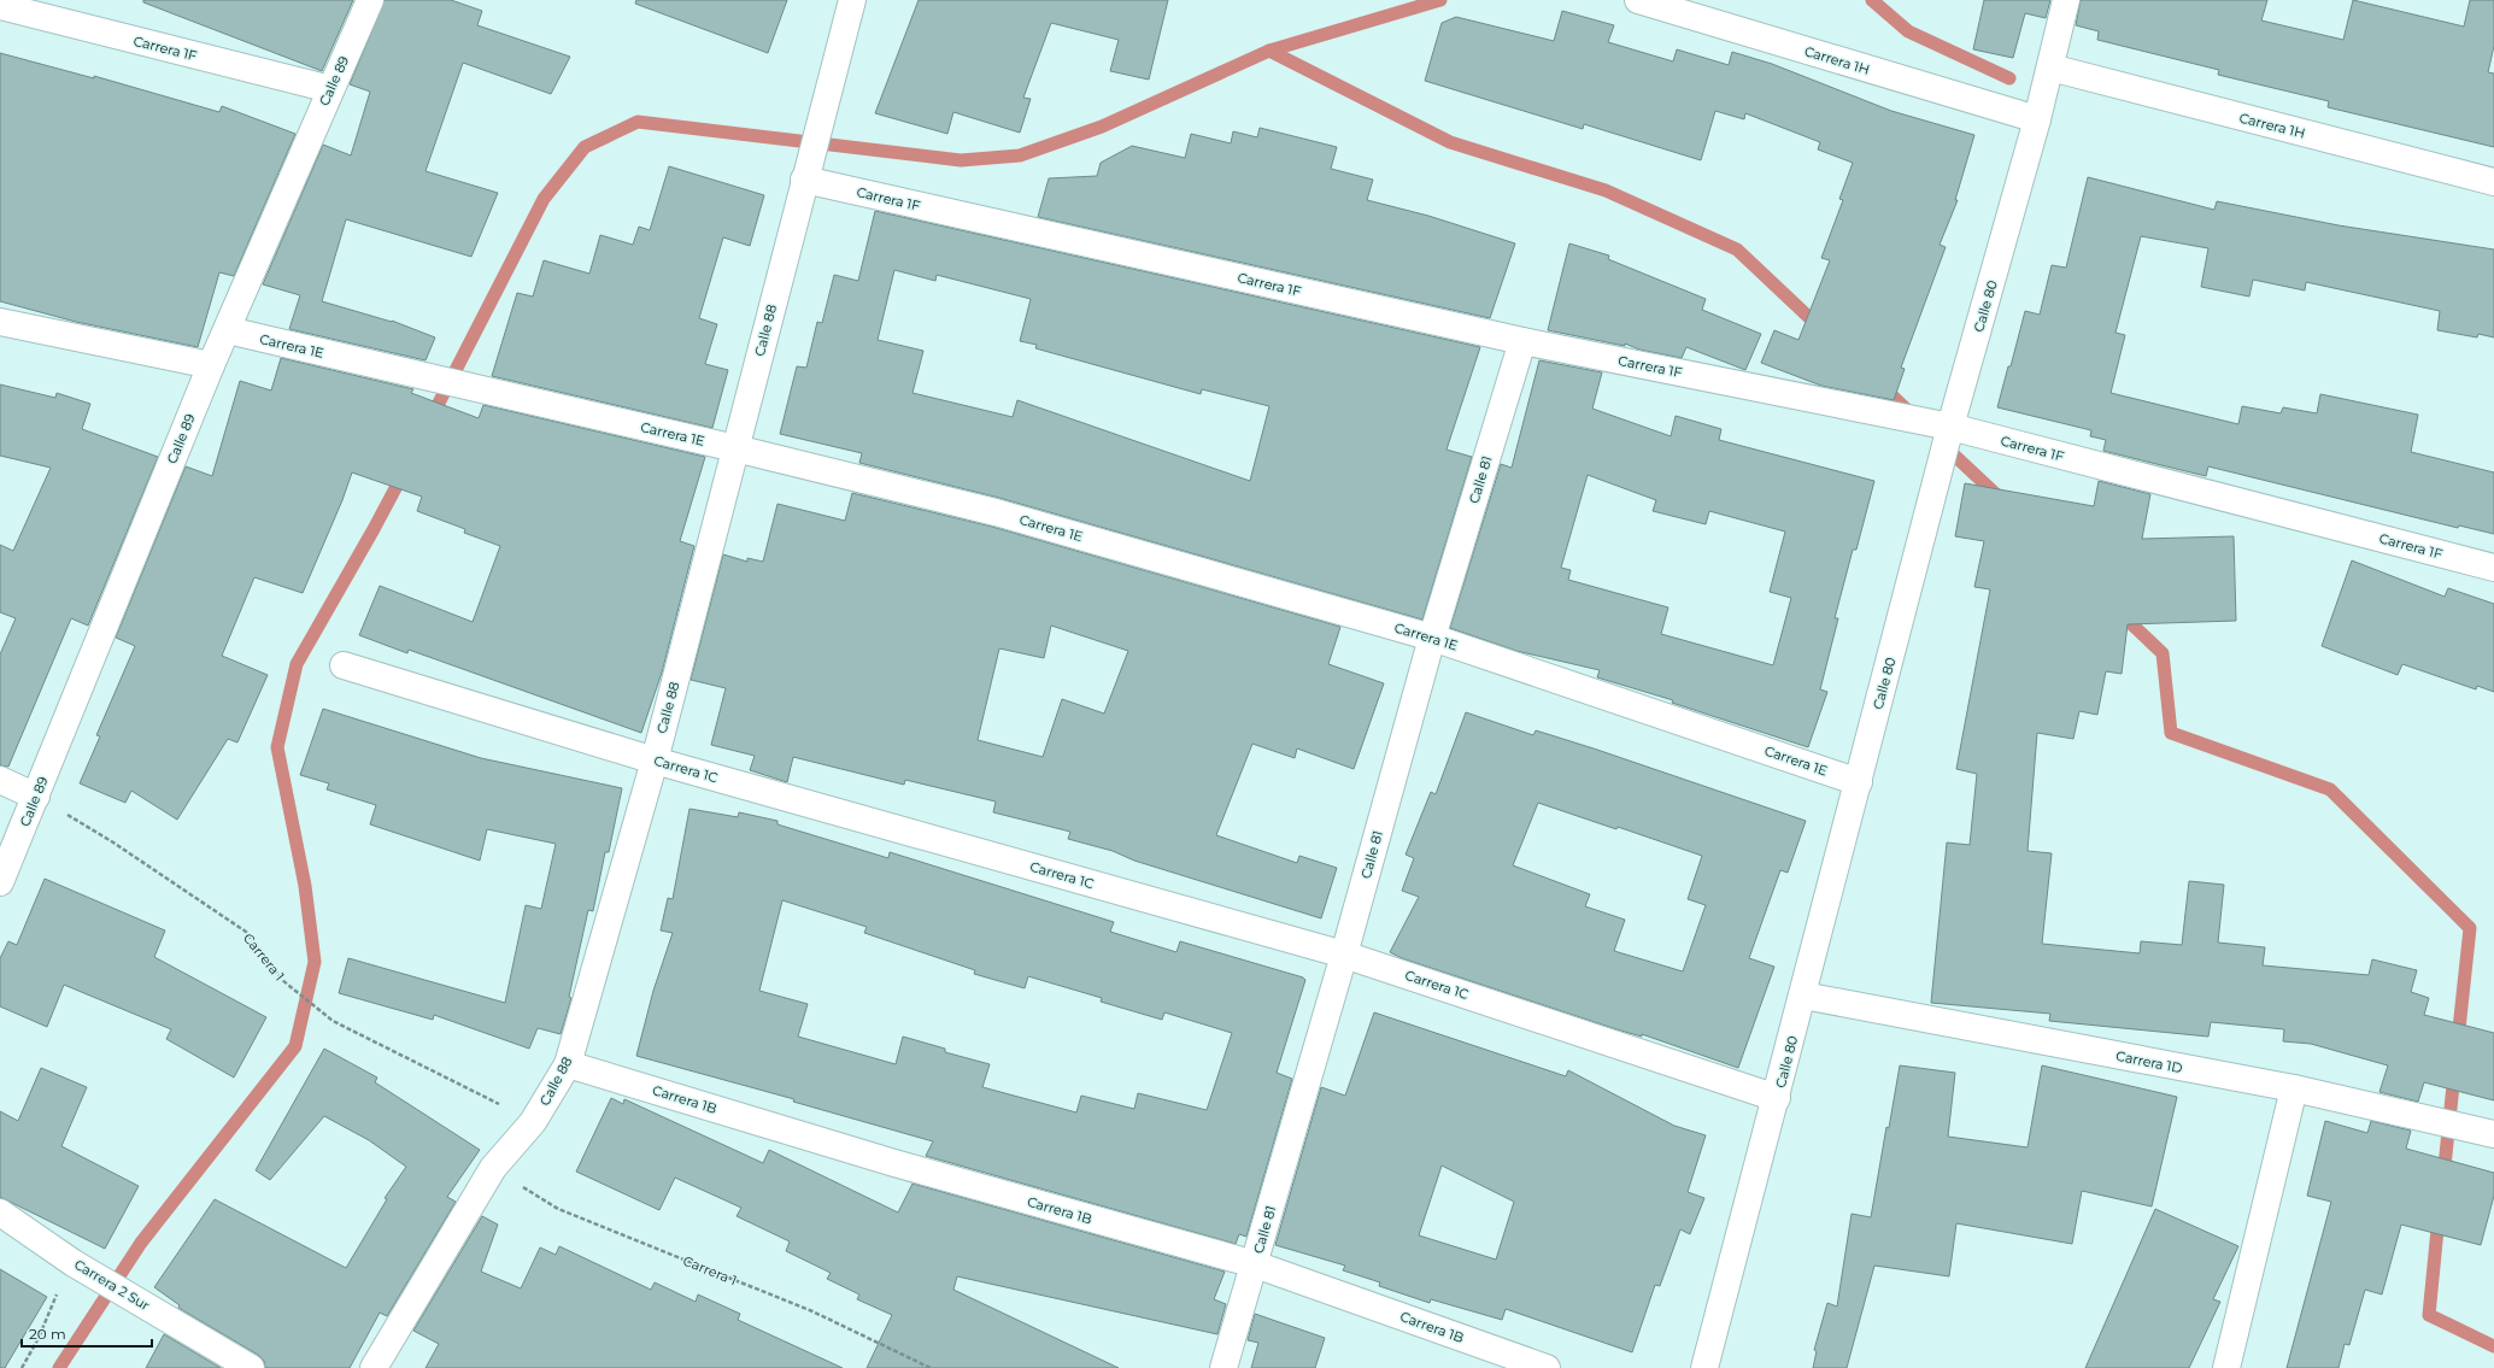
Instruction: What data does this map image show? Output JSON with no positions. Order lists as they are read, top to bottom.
{
  "streets": {
    "street": [
      "Carrera 1F",
      "Carrera 1H",
      "Calle 89",
      "Calle 80",
      "Calle 88",
      "Carrera 1E",
      "Calle 81",
      "Carrera 1C",
      "Carrera 1D",
      "Carrera 1B",
      "Carrera 2 Sur"
    ],
    "path": ["Carrera 1"]
  },
  "crossings": [
    ["Carrera 1F", "Calle 89"],
    ["Carrera 1F", "Calle 80"],
    ["Carrera 1F", "Calle 88"],
    ["Carrera 1F", "Calle 81"],
    ["Carrera 1H", "Calle 80"],
    ["Calle 89", "Carrera 1E"],
    ["Calle 89", "Carrera 1"],
    ["Calle 80", "Carrera 1E"],
    ["Calle 80", "Carrera 1C"],
    ["Calle 80", "Carrera 1D"],
    ["Calle 88", "Carrera 1E"],
    ["Calle 88", "Carrera 1C"],
    ["Calle 88", "Carrera 1"],
    ["Calle 88", "Carrera 1B"],
    ["Carrera 1E", "Calle 81"],
    ["Calle 81", "Carrera 1C"],
    ["Calle 81", "Carrera 1B"]
  ],
  "scale_bar": "20 m"
}
